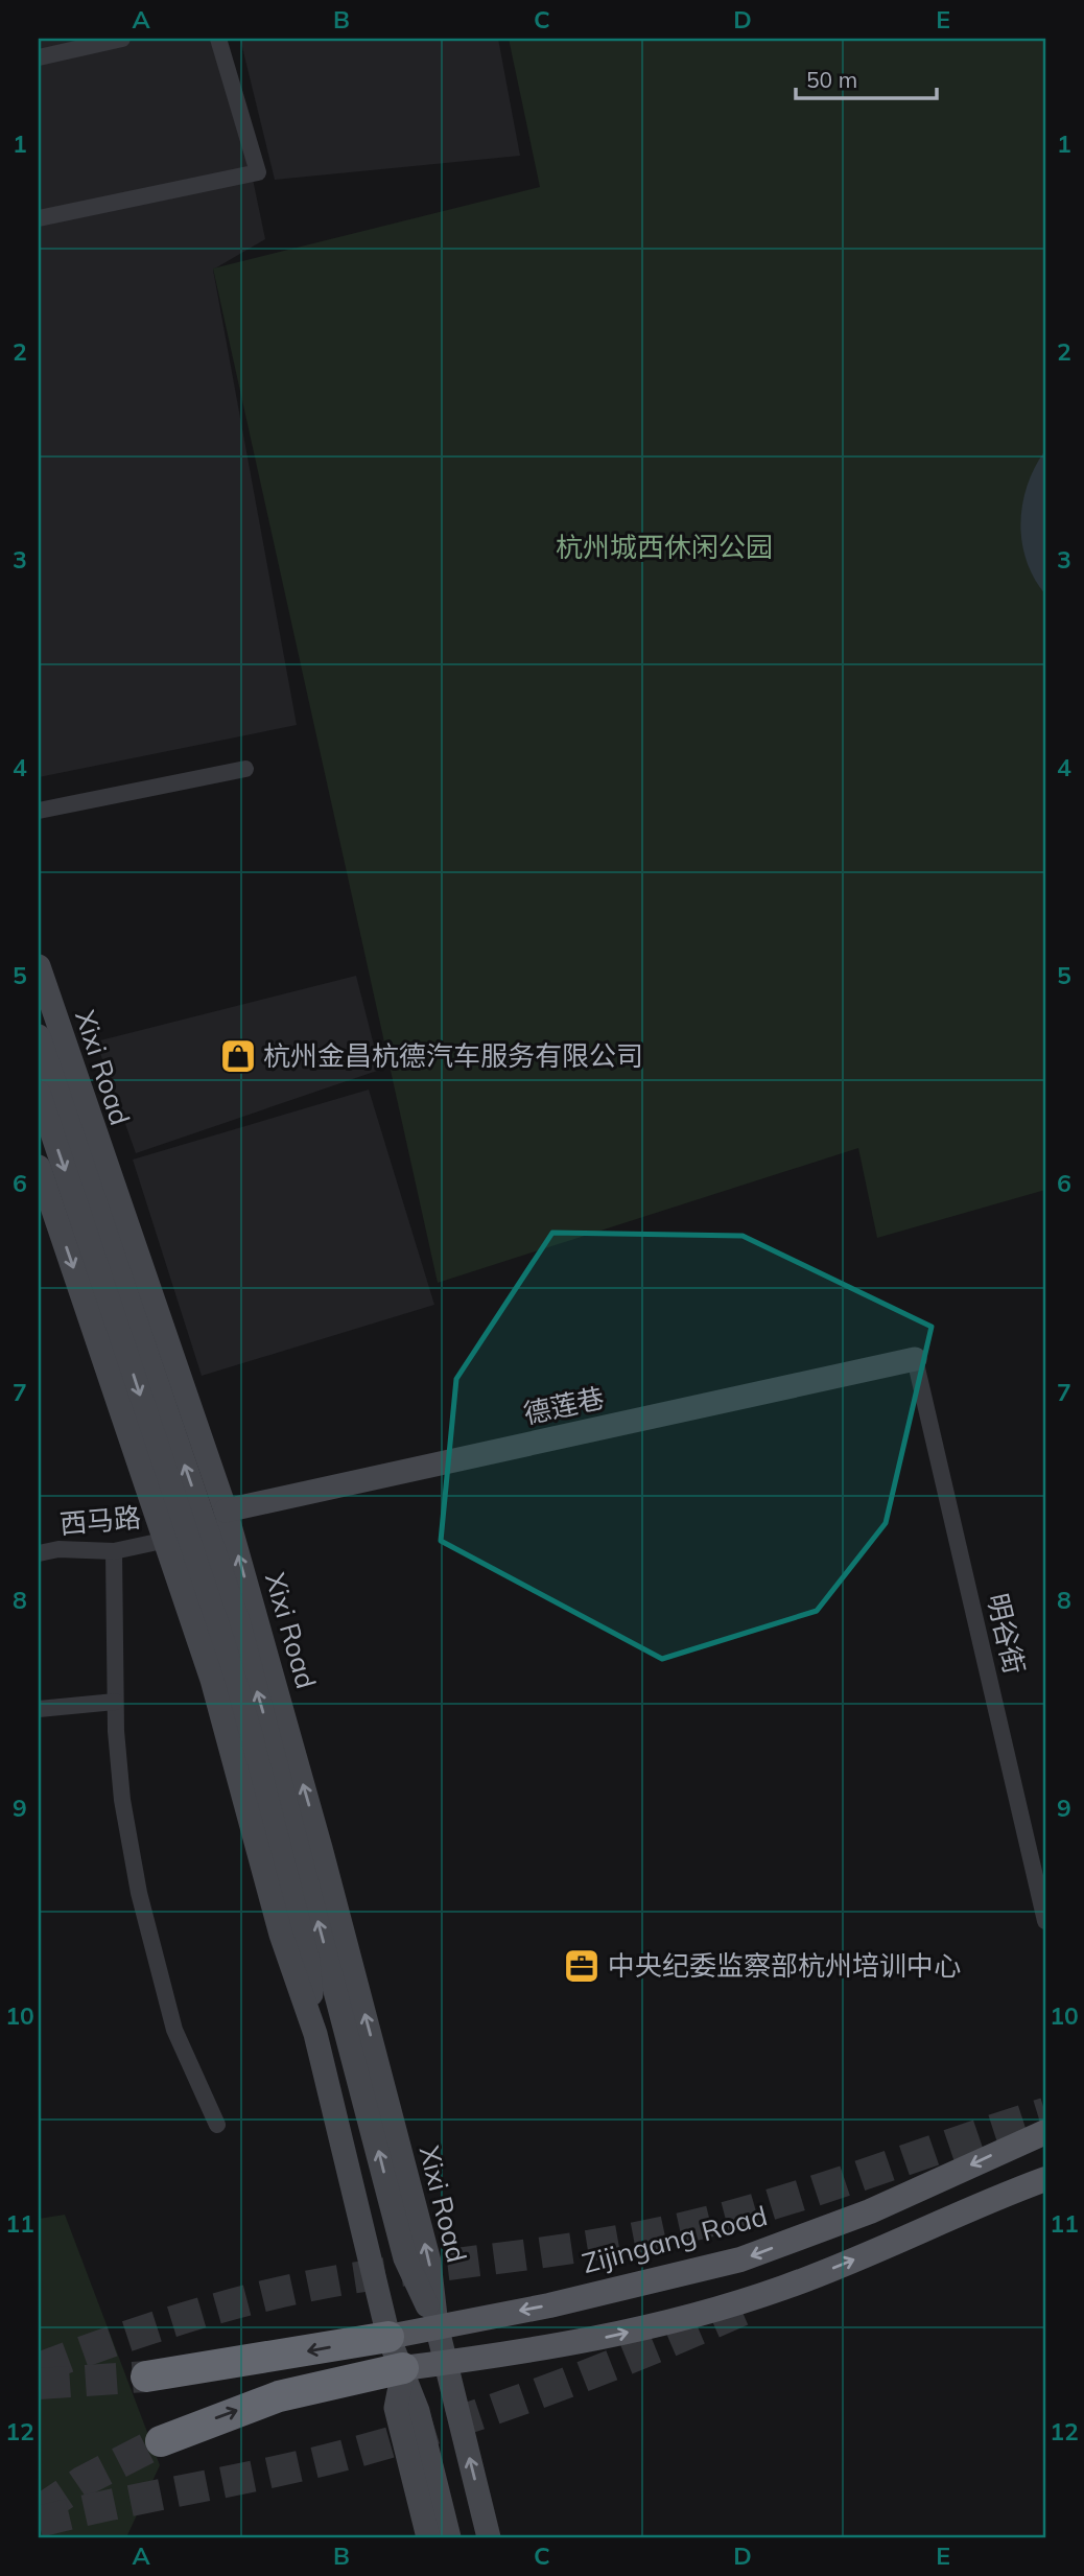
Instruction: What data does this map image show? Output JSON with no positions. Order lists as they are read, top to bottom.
{
  "streets": {
    "main road": ["Zijingang Road"],
    "street": [
      "Xixi Road",
      "德莲巷",
      "西马路",
      "明谷街"
    ]
  },
  "crossings": [
    ["Xixi Road", "德莲巷"],
    ["Xixi Road", "Zijingang Road"],
    ["德莲巷", "明谷街"]
  ],
  "parks": ["杭州城西休闲公园"],
  "places": {
    "shop": ["杭州金昌杭德汽车服务有限公司"],
    "office": ["中央纪委监察部杭州培训中心"]
  },
  "scale_bar": "50 m",
  "grid": {
    "columns": [
      "A",
      "B",
      "C",
      "D",
      "E"
    ],
    "rows": [
      "1",
      "2",
      "3",
      "4",
      "5",
      "6",
      "7",
      "8",
      "9",
      "10",
      "11",
      "12"
    ]
  }
}
